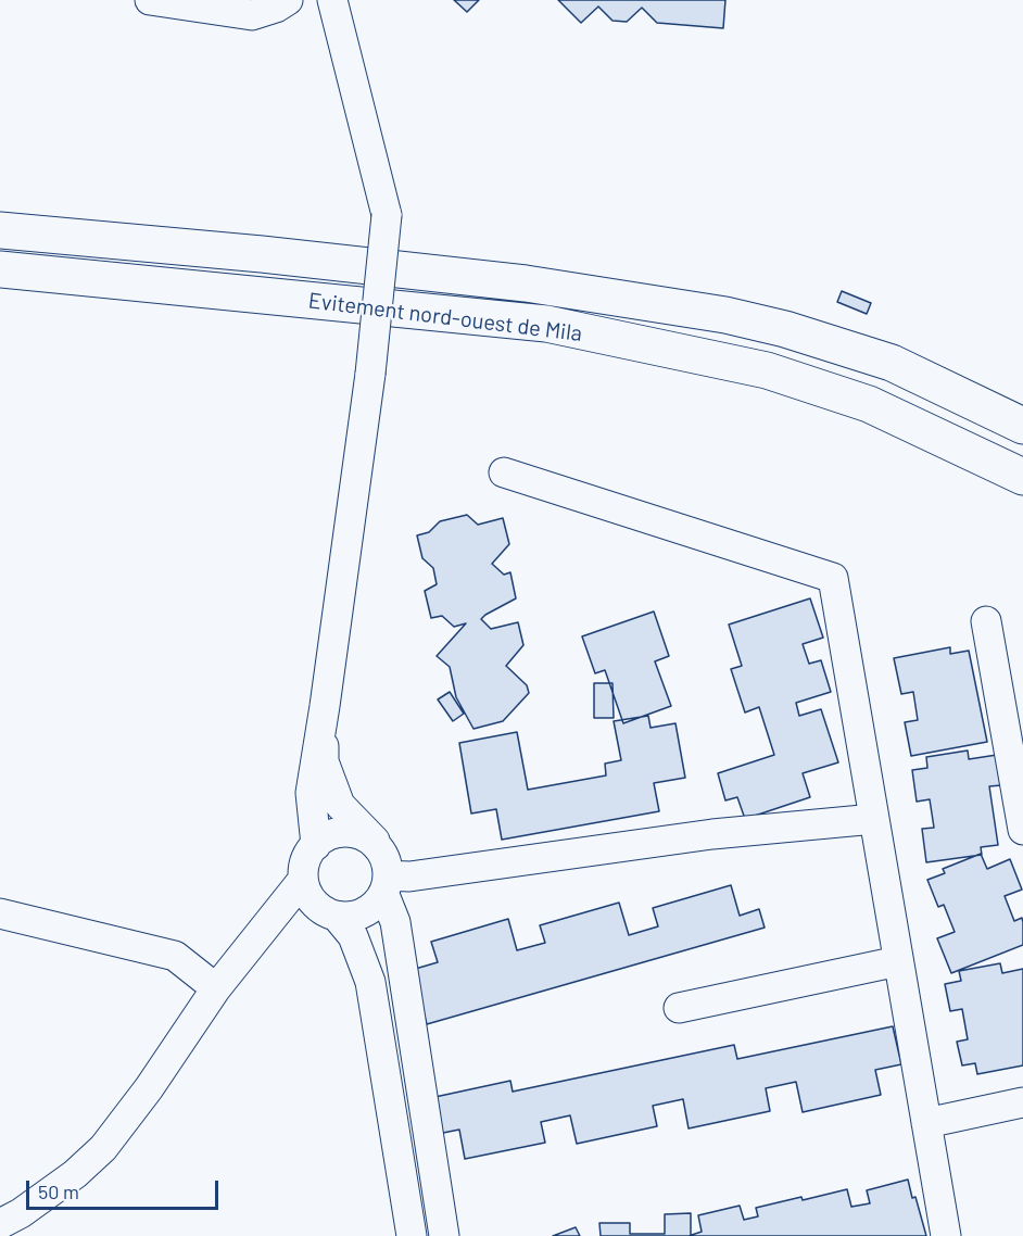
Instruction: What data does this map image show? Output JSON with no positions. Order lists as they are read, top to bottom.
{
  "streets": {
    "highway": ["Evitement nord-ouest de Mila"]
  },
  "scale_bar": "50 m"
}
